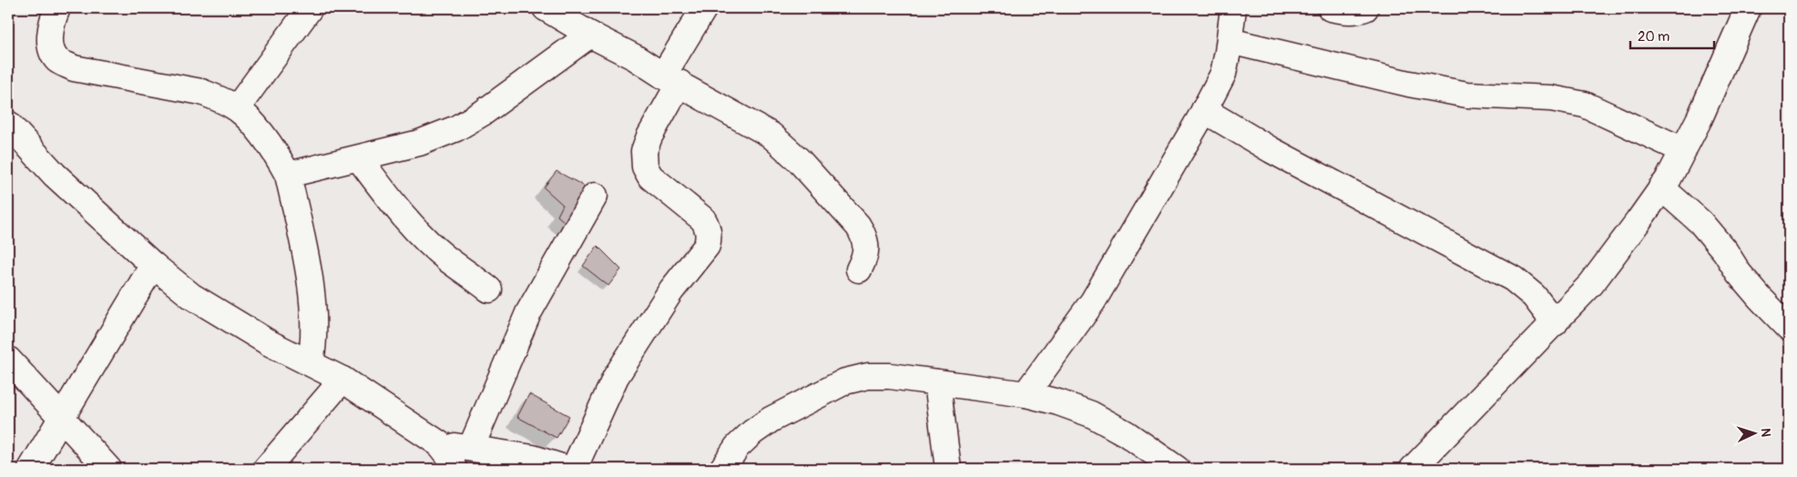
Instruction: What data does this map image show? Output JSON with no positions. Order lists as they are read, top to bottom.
{
  "scale_bar": "20 m",
  "north": "right"
}
